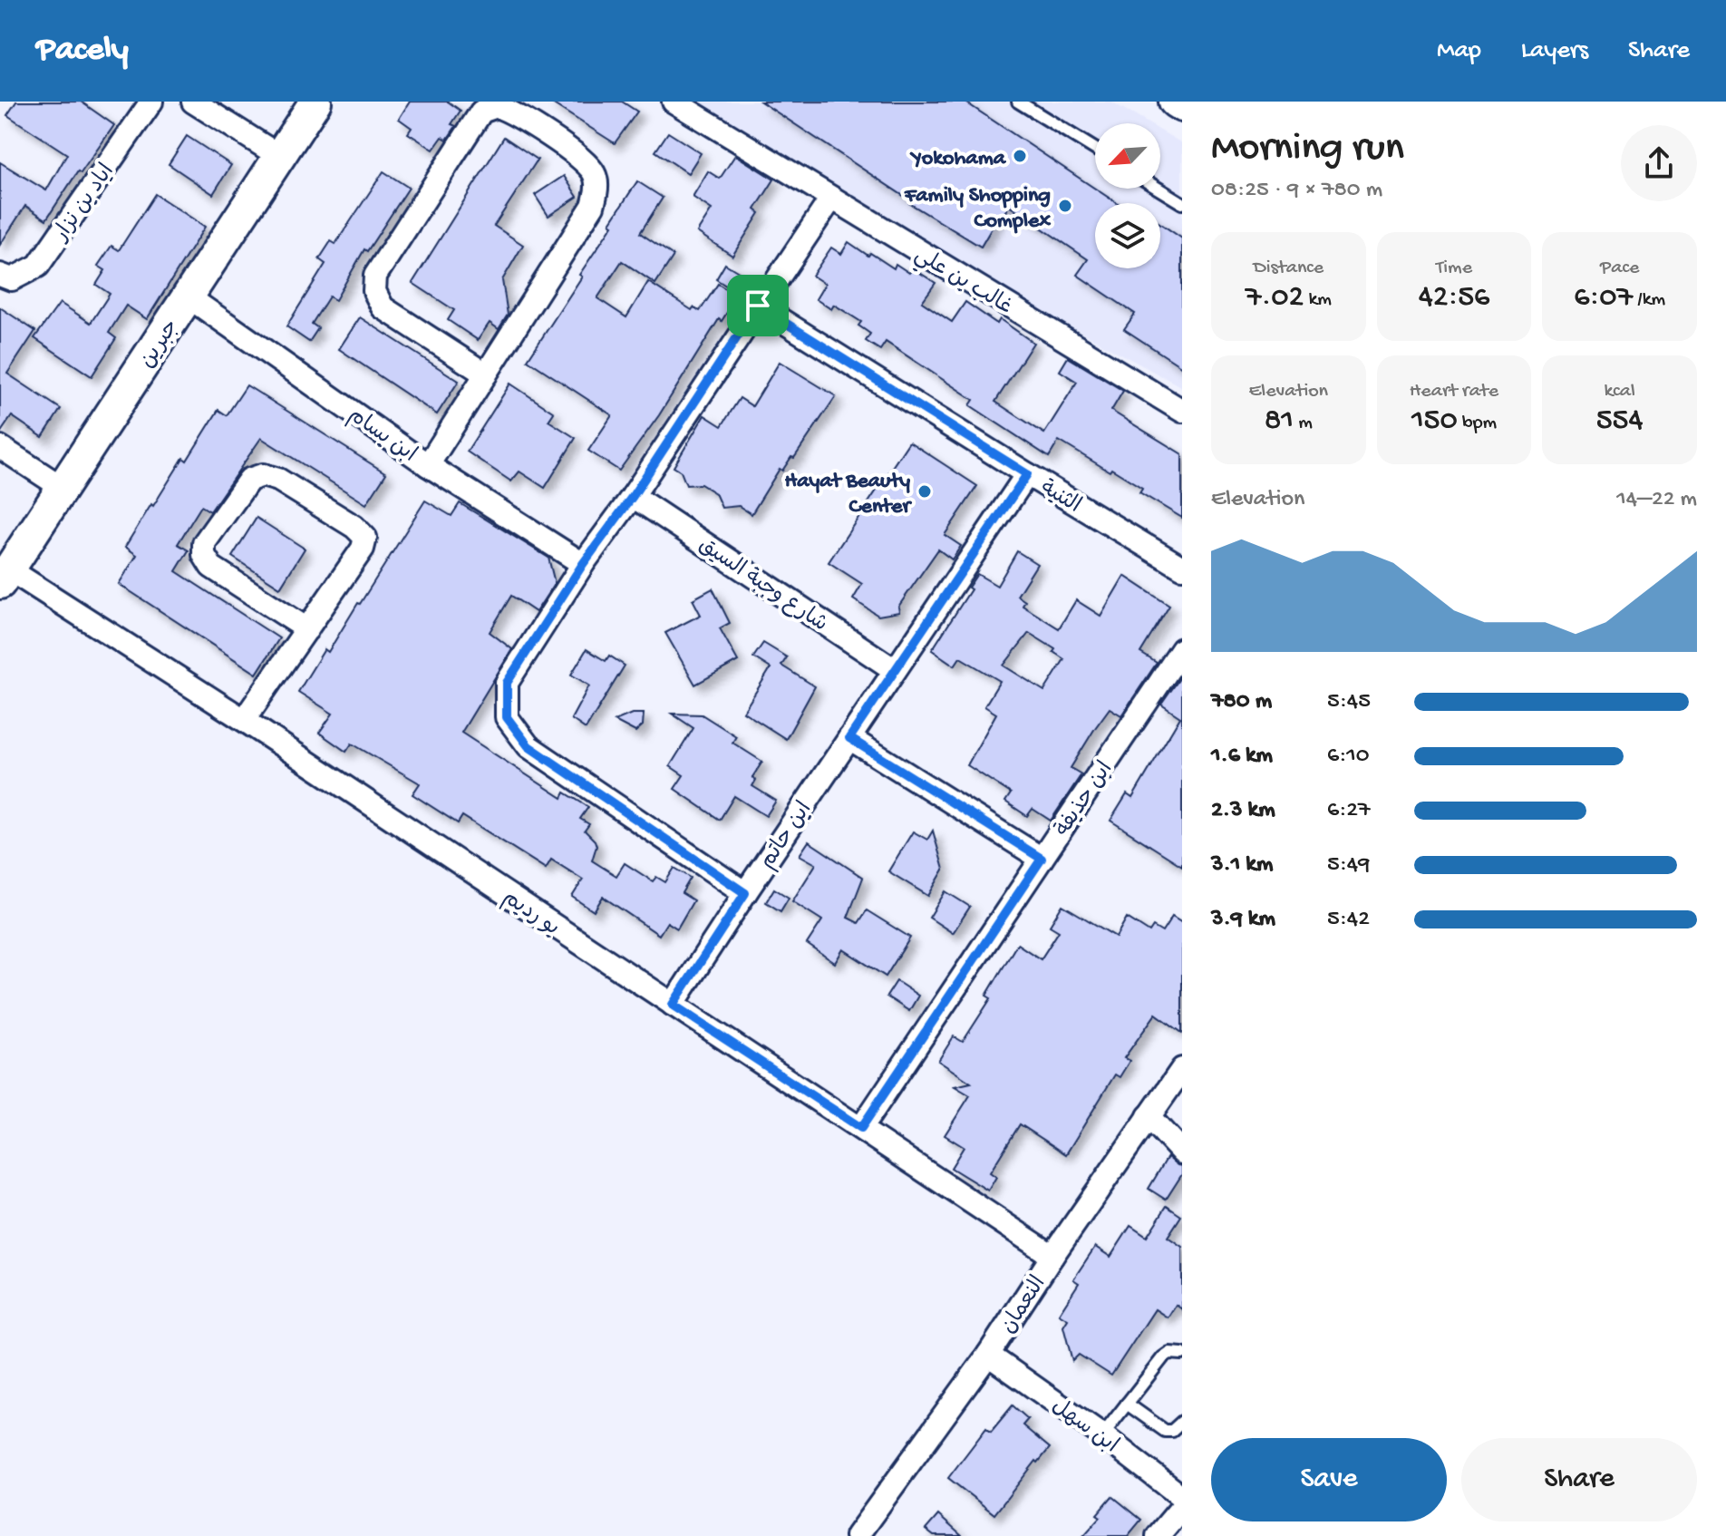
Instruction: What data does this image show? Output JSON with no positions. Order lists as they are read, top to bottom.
{
  "streets": {
    "street": [
      "اياد بن نزار",
      "غالب بن علي",
      "جبرين",
      "ابن بسام",
      "الثنية",
      "شارع وجبة السيق",
      "ابن حذيفة",
      "ابن حاتم",
      "بو رديم",
      "النعمان",
      "ابن سهل"
    ]
  },
  "crossings": [
    ["جبرين", "ابن بسام"],
    ["جبرين", "بو رديم"],
    ["الثنية", "ابن حاتم"],
    ["شارع وجبة السيق", "ابن حاتم"],
    ["ابن حذيفة", "بو رديم"],
    ["ابن حاتم", "بو رديم"],
    ["بو رديم", "النعمان"],
    ["النعمان", "ابن سهل"]
  ],
  "places": ["Yokohama", "Family Shopping Complex", "Hayat Beauty Center"],
  "north": "bottom left",
  "page": {
    "header": "Pacely",
    "nav": ["Map", "Layers", "Share"],
    "heading": ["Morning run", "08:25 · 9 × 780 m"],
    "stats": [
      ["Distance", "7.02 km"],
      ["Time", "42:56"],
      ["Pace", "6:07 /km"],
      ["Elevation", "81 m"],
      ["Heart rate", "150 bpm"],
      ["kcal", "554"]
    ],
    "chart": ["Elevation", "14–22 m"],
    "list": [
      {
        "name": "780 m",
        "note": "5:45"
      },
      {
        "name": "1.6 km",
        "note": "6:10"
      },
      {
        "name": "2.3 km",
        "note": "6:27"
      },
      {
        "name": "3.1 km",
        "note": "5:49"
      },
      {
        "name": "3.9 km",
        "note": "5:42"
      }
    ],
    "buttons": ["Save", "Share"]
  }
}
